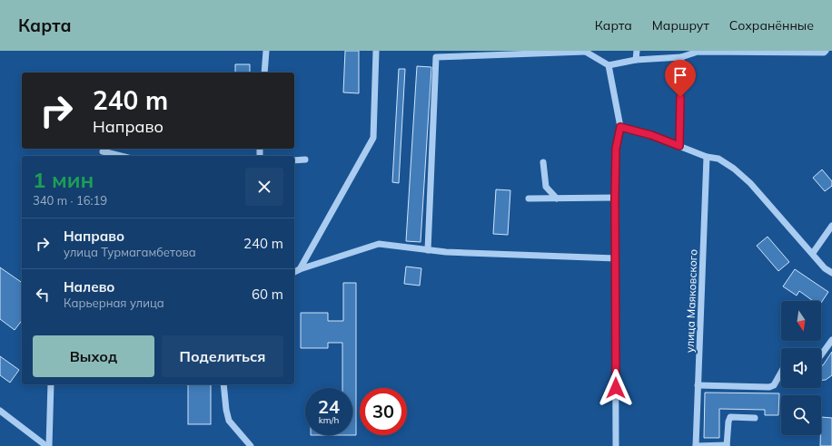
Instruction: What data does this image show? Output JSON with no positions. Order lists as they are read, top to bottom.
{
  "streets": {
    "street": ["улица Маяковского"]
  },
  "north": "bottom",
  "page": {
    "header": "Карта",
    "nav": ["Карта", "Маршрут", "Сохранённые"],
    "turn": ["240 m", "Направо"],
    "heading": ["1 мин", "340 m · 16:19"],
    "list": [
      {
        "name": "Направо",
        "note": "улица Турмагамбетова",
        "value": "240 m"
      },
      {
        "name": "Налево",
        "note": "Карьерная улица",
        "value": "60 m"
      }
    ],
    "buttons": ["Выход", "Поделиться"],
    "speed": "24 km/h",
    "limit": "30"
  }
}
